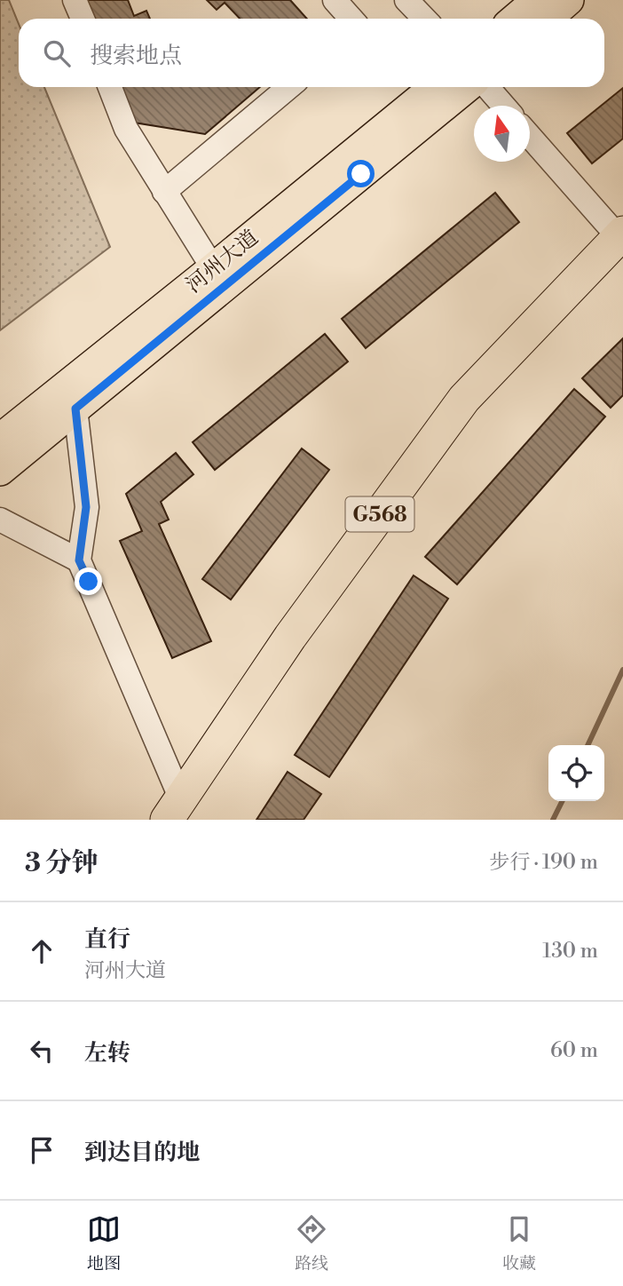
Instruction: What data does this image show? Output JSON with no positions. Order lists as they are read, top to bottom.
{
  "streets": {
    "highway": ["G568"],
    "main road": ["河州大道"]
  },
  "north": "top",
  "page": {
    "search": "搜索地点",
    "heading": ["3 分钟", "步行 · 190 m"],
    "list": [
      ["直行", "河州大道", "130 m"],
      ["左转", "60 m"],
      "到达目的地"
    ],
    "nav": ["地图", "路线", "收藏"]
  }
}
